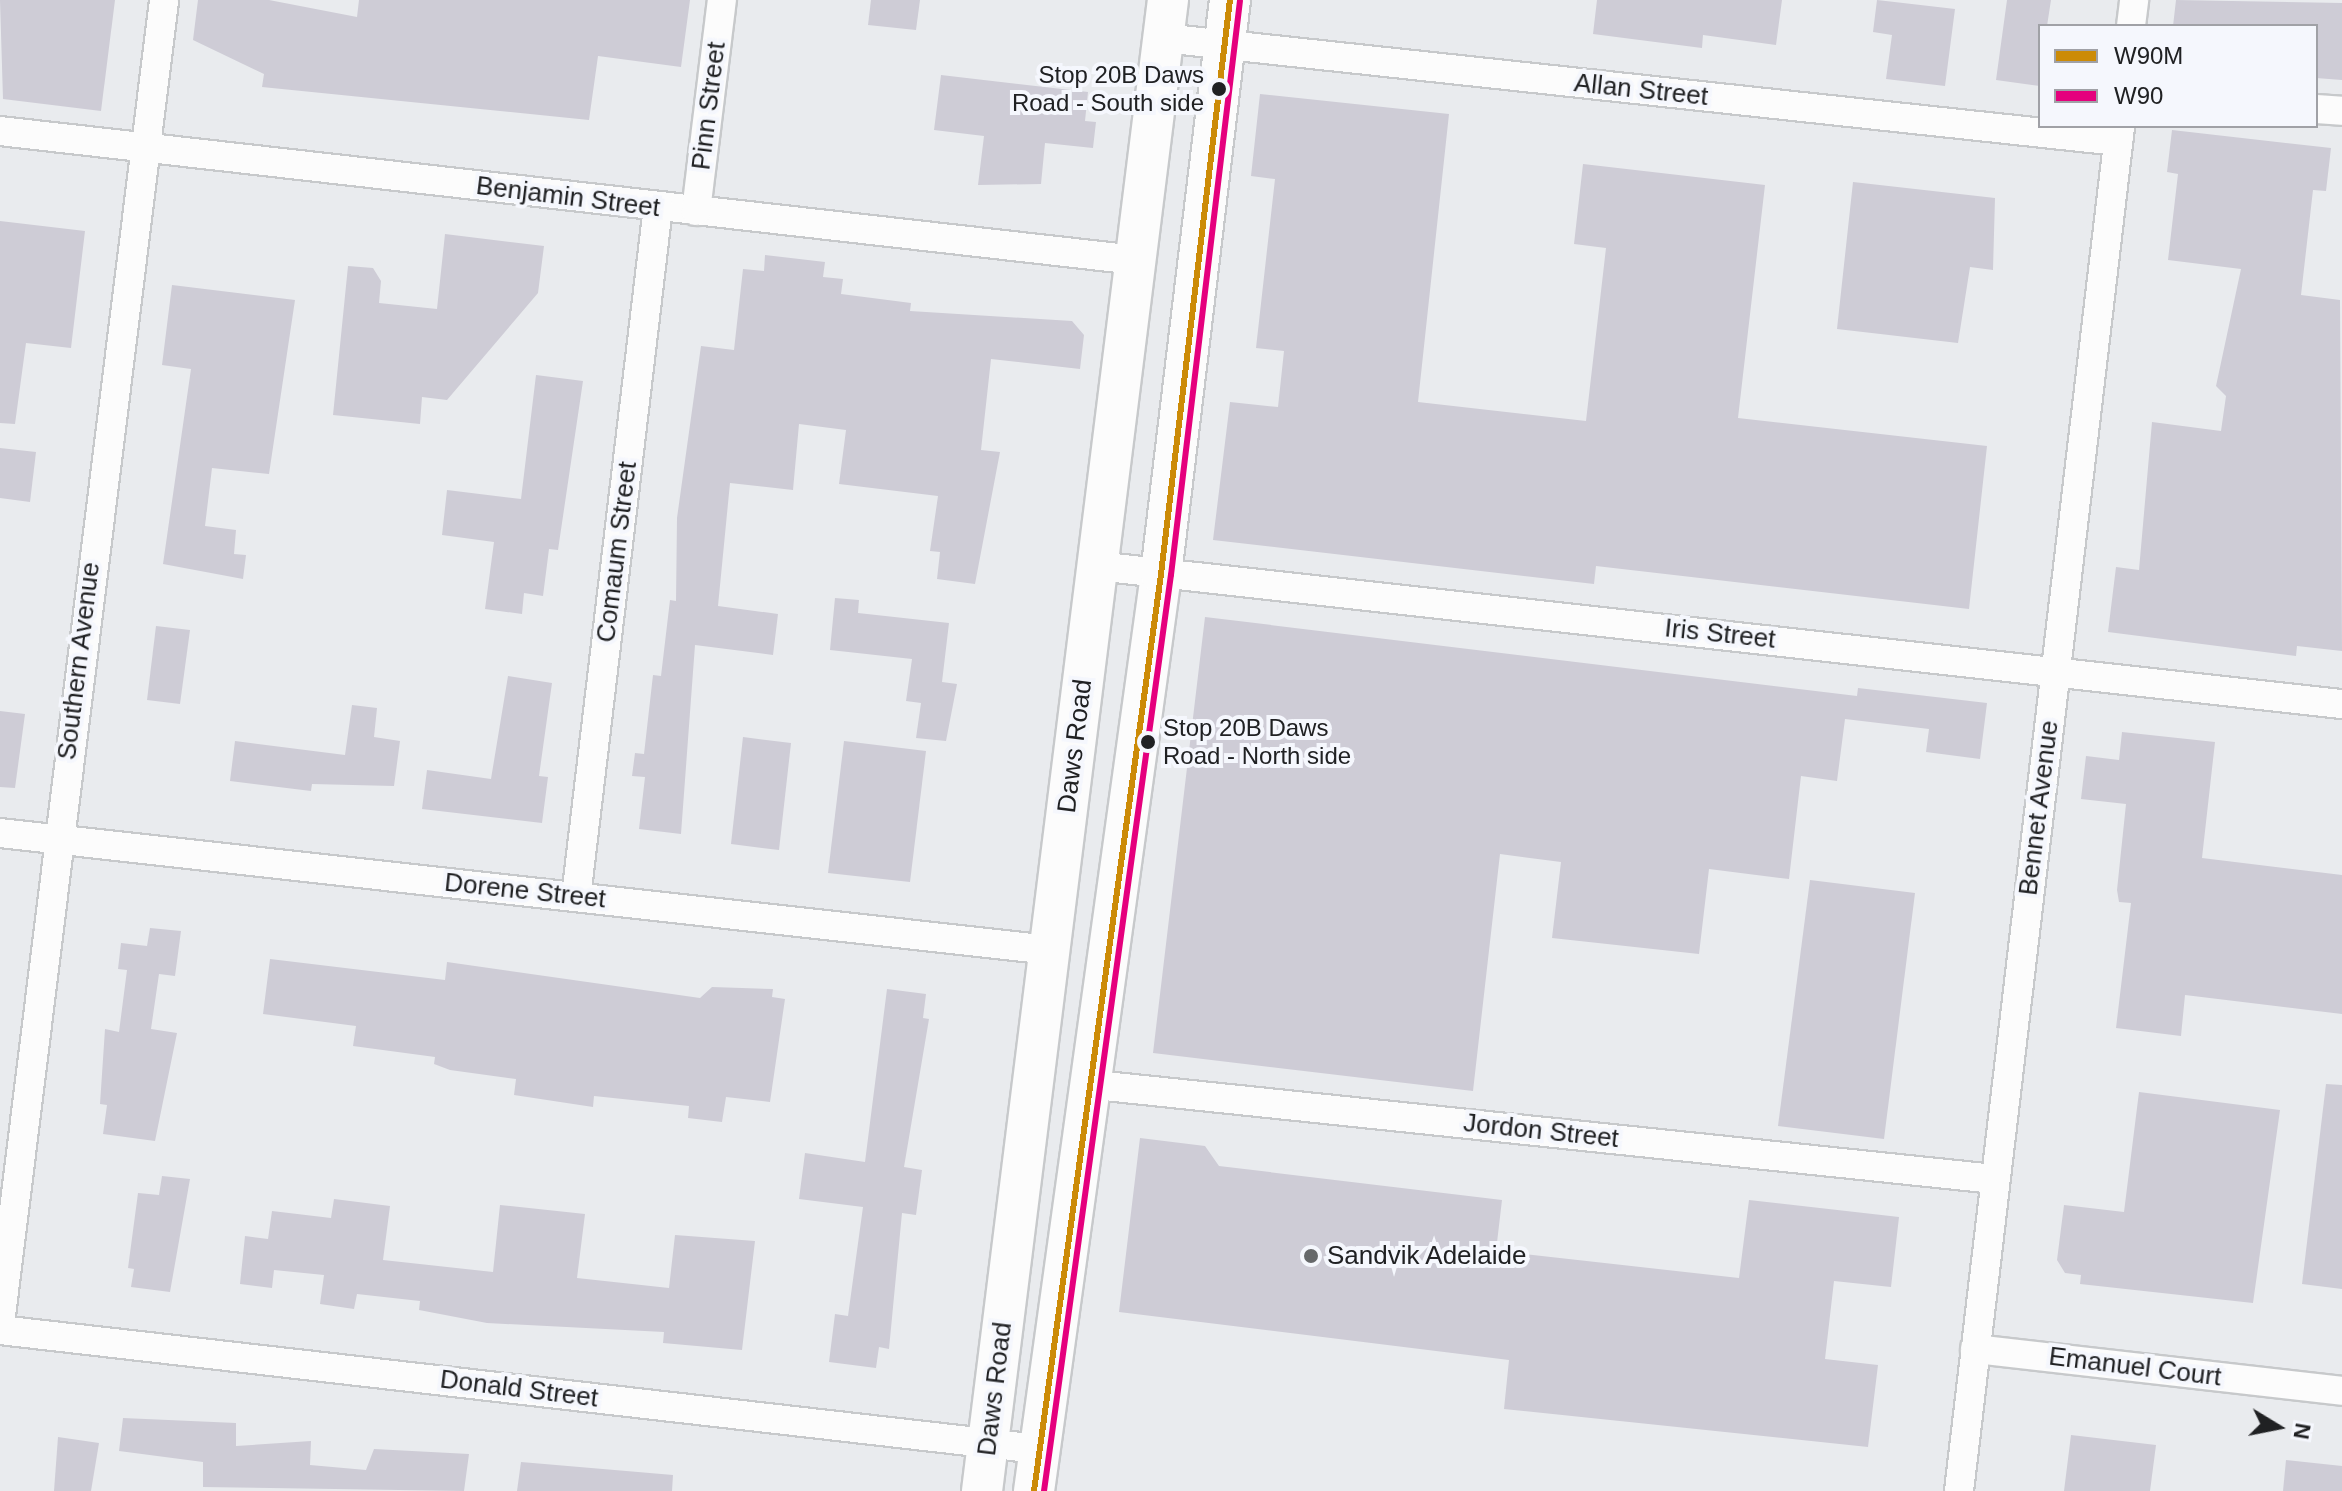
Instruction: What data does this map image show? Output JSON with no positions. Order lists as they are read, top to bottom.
{
  "streets": {
    "main road": ["Daws Road"],
    "street": [
      "Allan Street",
      "Pinn Street",
      "Benjamin Street",
      "Comaum Street",
      "Iris Street",
      "Southern Avenue",
      "Bennet Avenue",
      "Dorene Street",
      "Jordon Street",
      "Emanuel Court",
      "Donald Street"
    ]
  },
  "crossings": [
    ["Allan Street", "Daws Road"],
    ["Allan Street", "Bennet Avenue"],
    ["Pinn Street", "Benjamin Street"],
    ["Benjamin Street", "Comaum Street"],
    ["Benjamin Street", "Southern Avenue"],
    ["Benjamin Street", "Daws Road"],
    ["Comaum Street", "Dorene Street"],
    ["Iris Street", "Daws Road"],
    ["Iris Street", "Bennet Avenue"],
    ["Southern Avenue", "Dorene Street"],
    ["Daws Road", "Dorene Street"],
    ["Daws Road", "Jordon Street"],
    ["Daws Road", "Donald Street"],
    ["Bennet Avenue", "Jordon Street"],
    ["Bennet Avenue", "Emanuel Court"]
  ],
  "places": ["Stop 20B Daws Road - South side", "Stop 20B Daws Road - North side", "Sandvik Adelaide"],
  "lines": ["transit line W90M", "transit line W90"],
  "legend": ["W90M", "W90"],
  "north": "right"
}
